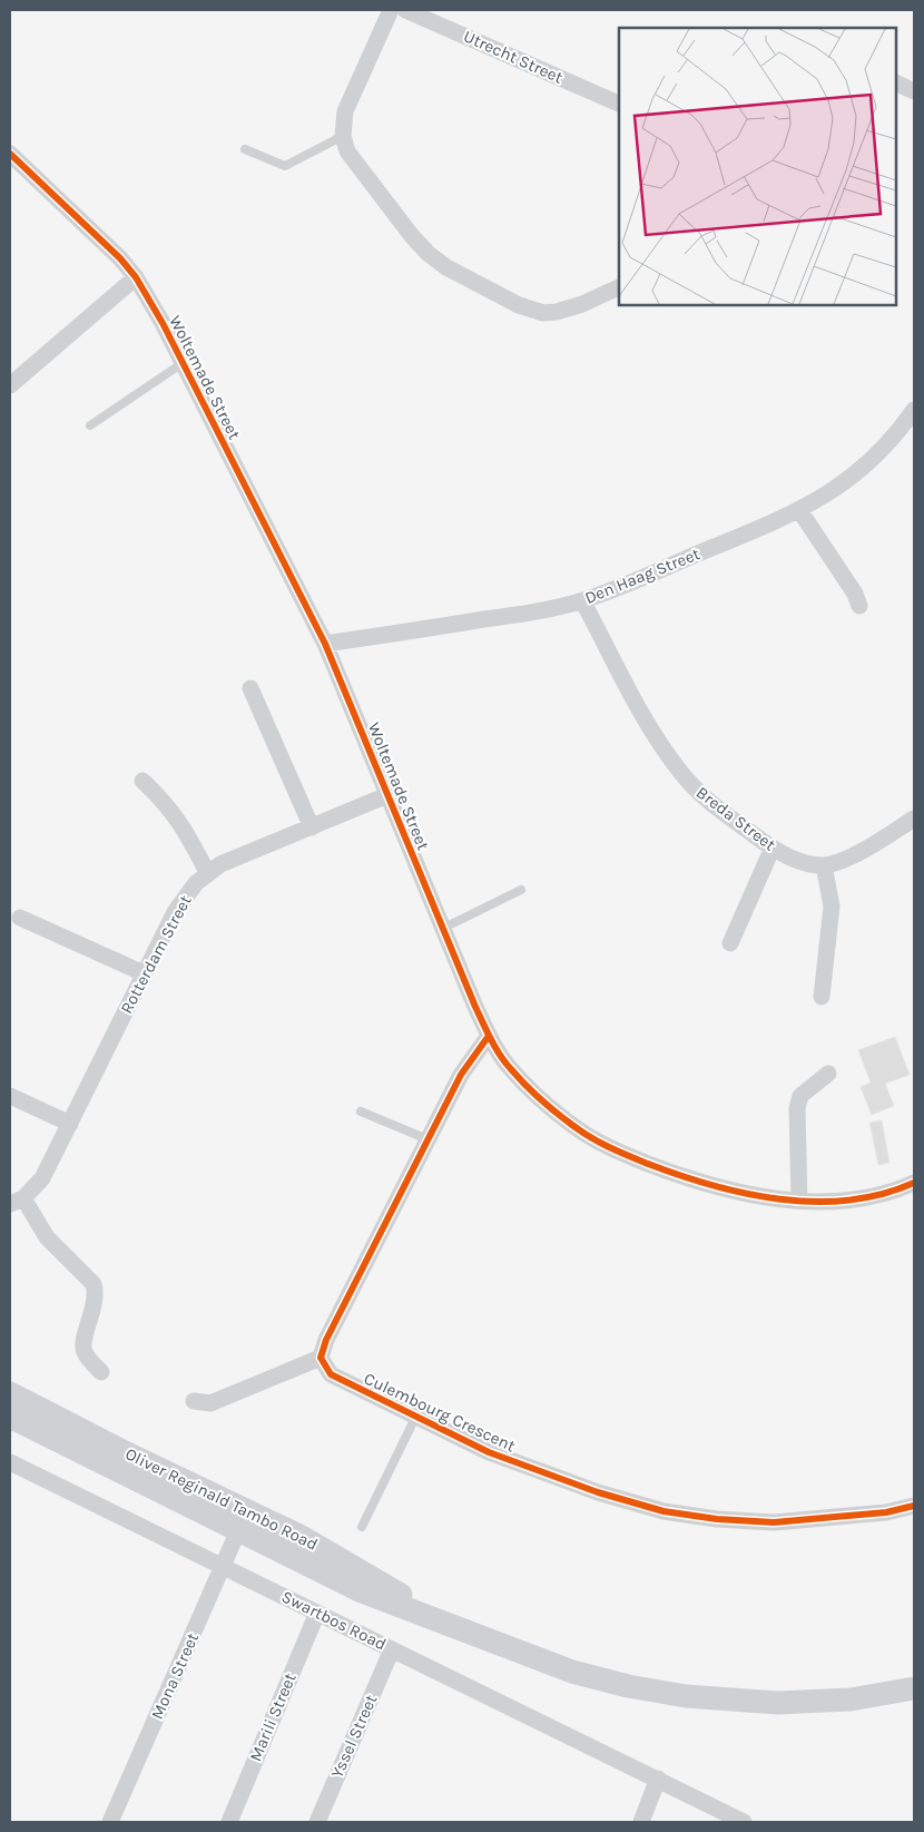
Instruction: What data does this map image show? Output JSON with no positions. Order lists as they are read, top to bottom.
{
  "streets": {
    "main road": ["Oliver Reginald Tambo Road"],
    "street": [
      "Utrecht Street",
      "Woltemade Street",
      "Den Haag Street",
      "Breda Street",
      "Rotterdam Street",
      "Culembourg Crescent",
      "Swartbos Road",
      "Mona Street",
      "Marili Street",
      "Yssel Street"
    ]
  },
  "crossings": [
    ["Woltemade Street", "Den Haag Street"],
    ["Woltemade Street", "Rotterdam Street"],
    ["Den Haag Street", "Breda Street"],
    ["Oliver Reginald Tambo Road", "Mona Street"],
    ["Swartbos Road", "Mona Street"],
    ["Swartbos Road", "Marili Street"],
    ["Swartbos Road", "Yssel Street"]
  ]
}
